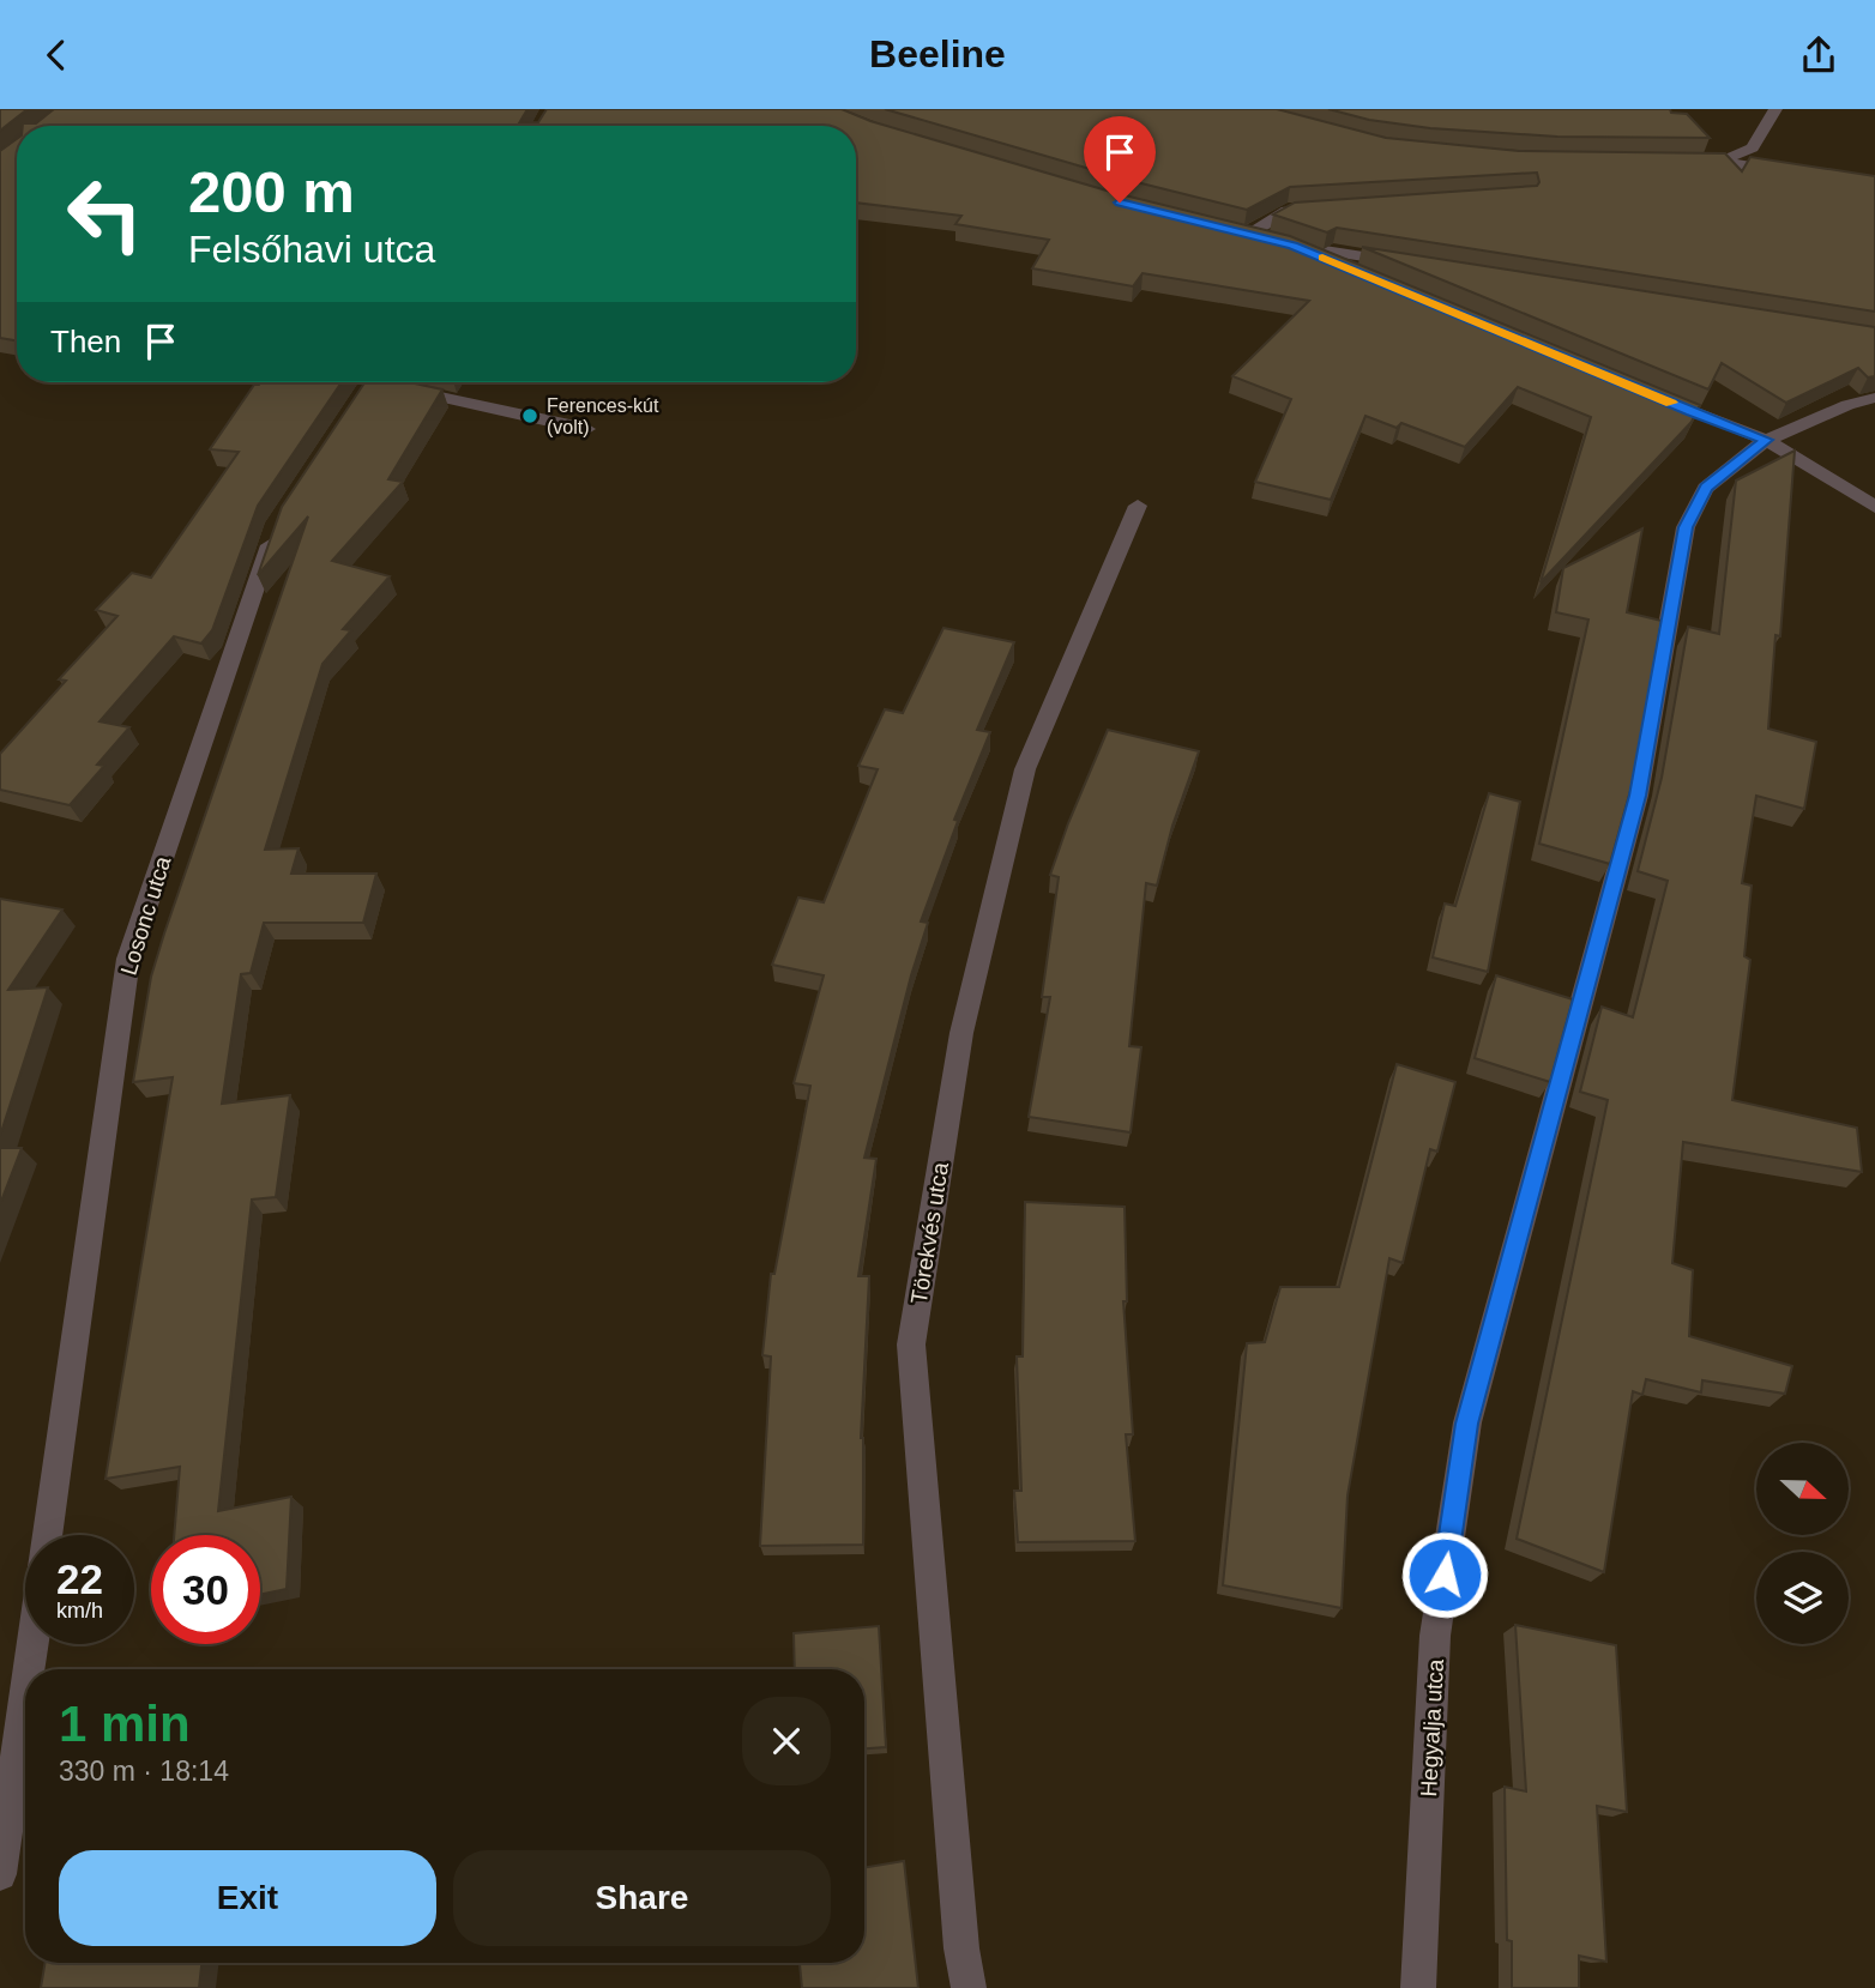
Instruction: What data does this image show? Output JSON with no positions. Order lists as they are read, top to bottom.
{
  "streets": {
    "street": ["Losonc utca", "Törekvés utca", "Hegyalja utca"]
  },
  "places": ["Ferences-kút (volt)"],
  "north": "right",
  "page": {
    "header": "Beeline",
    "turn": ["200 m", "Felsőhavi utca"],
    "then": "Then",
    "speed": "22 km/h",
    "limit": "30",
    "heading": ["1 min", "330 m · 18:14"],
    "buttons": ["Exit", "Share"]
  }
}
